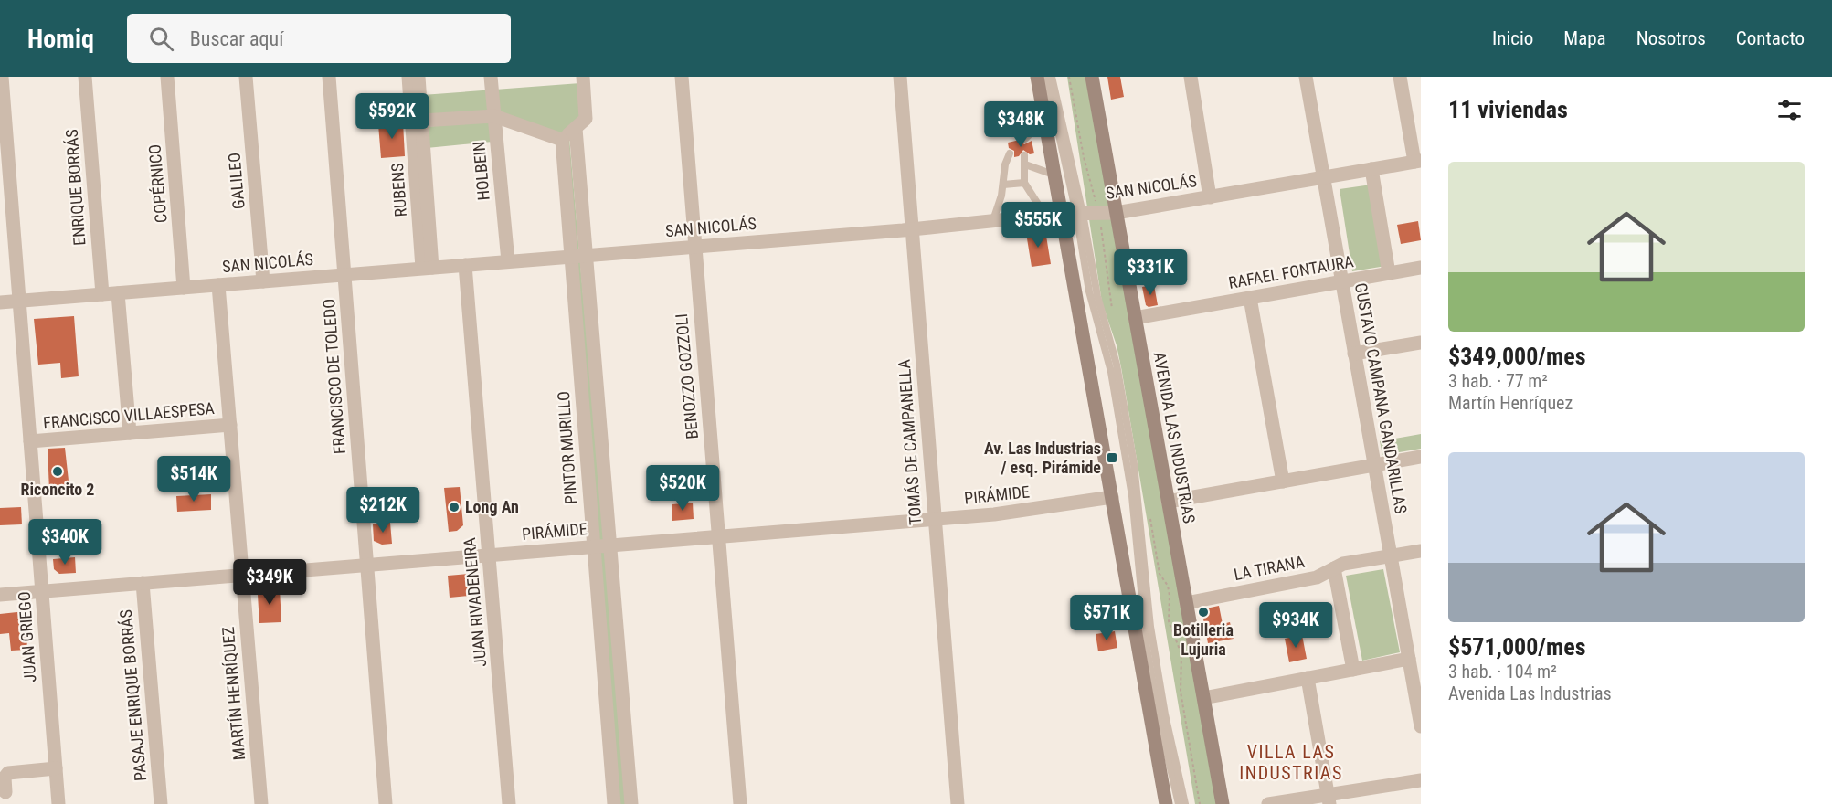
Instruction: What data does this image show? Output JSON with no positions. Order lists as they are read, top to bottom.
{
  "streets": {
    "main road": ["AVENIDA LAS INDUSTRIAS"],
    "street": [
      "HOLBEIN",
      "GALILEO",
      "COPÉRNICO",
      "ENRIQUE BORRÁS",
      "SAN NICOLÁS",
      "RUBENS",
      "RAFAEL FONTAURA",
      "FRANCISCO DE TOLEDO",
      "BENOZZO GOZZOLI",
      "GUSTAVO CAMPANA GANDARILLAS",
      "FRANCISCO VILLAESPESA",
      "TOMÁS DE CAMPANELLA",
      "PINTOR MURILLO",
      "PIRÁMIDE",
      "LA TIRANA",
      "JUAN RIVADENEIRA",
      "JUAN GRIEGO",
      "MARTÍN HENRÍQUEZ",
      "PASAJE ENRIQUE BORRÁS"
    ]
  },
  "crossings": [
    ["HOLBEIN", "SAN NICOLÁS"],
    ["GALILEO", "SAN NICOLÁS"],
    ["COPÉRNICO", "SAN NICOLÁS"],
    ["ENRIQUE BORRÁS", "SAN NICOLÁS"],
    ["SAN NICOLÁS", "RUBENS"],
    ["SAN NICOLÁS", "FRANCISCO DE TOLEDO"],
    ["SAN NICOLÁS", "BENOZZO GOZZOLI"],
    ["SAN NICOLÁS", "GUSTAVO CAMPANA GANDARILLAS"],
    ["SAN NICOLÁS", "AVENIDA LAS INDUSTRIAS"],
    ["SAN NICOLÁS", "TOMÁS DE CAMPANELLA"],
    ["SAN NICOLÁS", "PINTOR MURILLO"],
    ["SAN NICOLÁS", "JUAN RIVADENEIRA"],
    ["SAN NICOLÁS", "JUAN GRIEGO"],
    ["SAN NICOLÁS", "MARTÍN HENRÍQUEZ"],
    ["RAFAEL FONTAURA", "GUSTAVO CAMPANA GANDARILLAS"],
    ["RAFAEL FONTAURA", "AVENIDA LAS INDUSTRIAS"],
    ["FRANCISCO DE TOLEDO", "PIRÁMIDE"],
    ["BENOZZO GOZZOLI", "PIRÁMIDE"],
    ["GUSTAVO CAMPANA GANDARILLAS", "LA TIRANA"],
    ["FRANCISCO VILLAESPESA", "JUAN GRIEGO"],
    ["FRANCISCO VILLAESPESA", "MARTÍN HENRÍQUEZ"],
    ["AVENIDA LAS INDUSTRIAS", "LA TIRANA"],
    ["TOMÁS DE CAMPANELLA", "PIRÁMIDE"],
    ["PINTOR MURILLO", "PIRÁMIDE"],
    ["PIRÁMIDE", "JUAN RIVADENEIRA"],
    ["PIRÁMIDE", "JUAN GRIEGO"],
    ["PIRÁMIDE", "MARTÍN HENRÍQUEZ"],
    ["PIRÁMIDE", "PASAJE ENRIQUE BORRÁS"]
  ],
  "districts": ["VILLA LAS INDUSTRIAS"],
  "places": {
    "transit": ["Av. Las Industrias / esq. Pirámide"],
    "other": ["Riconcito 2", "Long An", "Botilleria Lujuria"]
  },
  "page": {
    "header": "Homiq",
    "search": "Buscar aquí",
    "nav": [
      "Inicio",
      "Mapa",
      "Nosotros",
      "Contacto"
    ],
    "heading": "11 viviendas",
    "price": [
      "$592K",
      "$348K",
      "$555K",
      "$331K",
      "$514K",
      "$520K",
      "$212K",
      "$340K",
      "$349K",
      "$571K",
      "$934K"
    ],
    "list": [
      {
        "name": "$349,000/mes",
        "note": "3 hab. · 77 m² · Martín Henríquez"
      },
      {
        "name": "$571,000/mes",
        "note": "3 hab. · 104 m² · Avenida Las Industrias"
      }
    ]
  }
}
